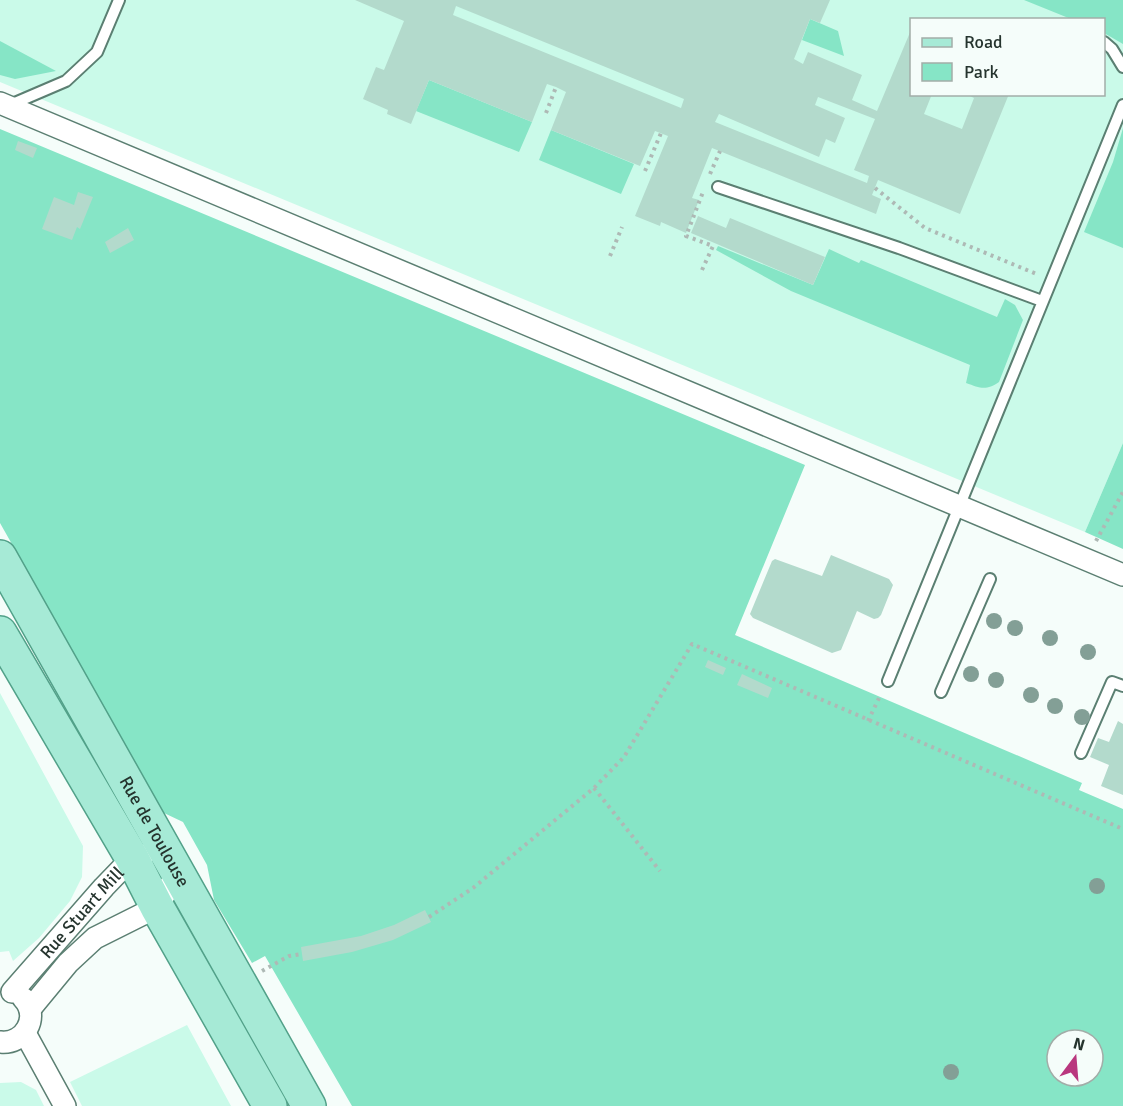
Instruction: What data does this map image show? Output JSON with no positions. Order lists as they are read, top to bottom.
{
  "streets": {
    "main road": ["Rue de Toulouse"],
    "street": ["Rue Stuart Mill"]
  },
  "crossings": [
    ["Rue de Toulouse", "Rue Stuart Mill"]
  ],
  "legend": ["Road", "Park"],
  "north": "top"
}
